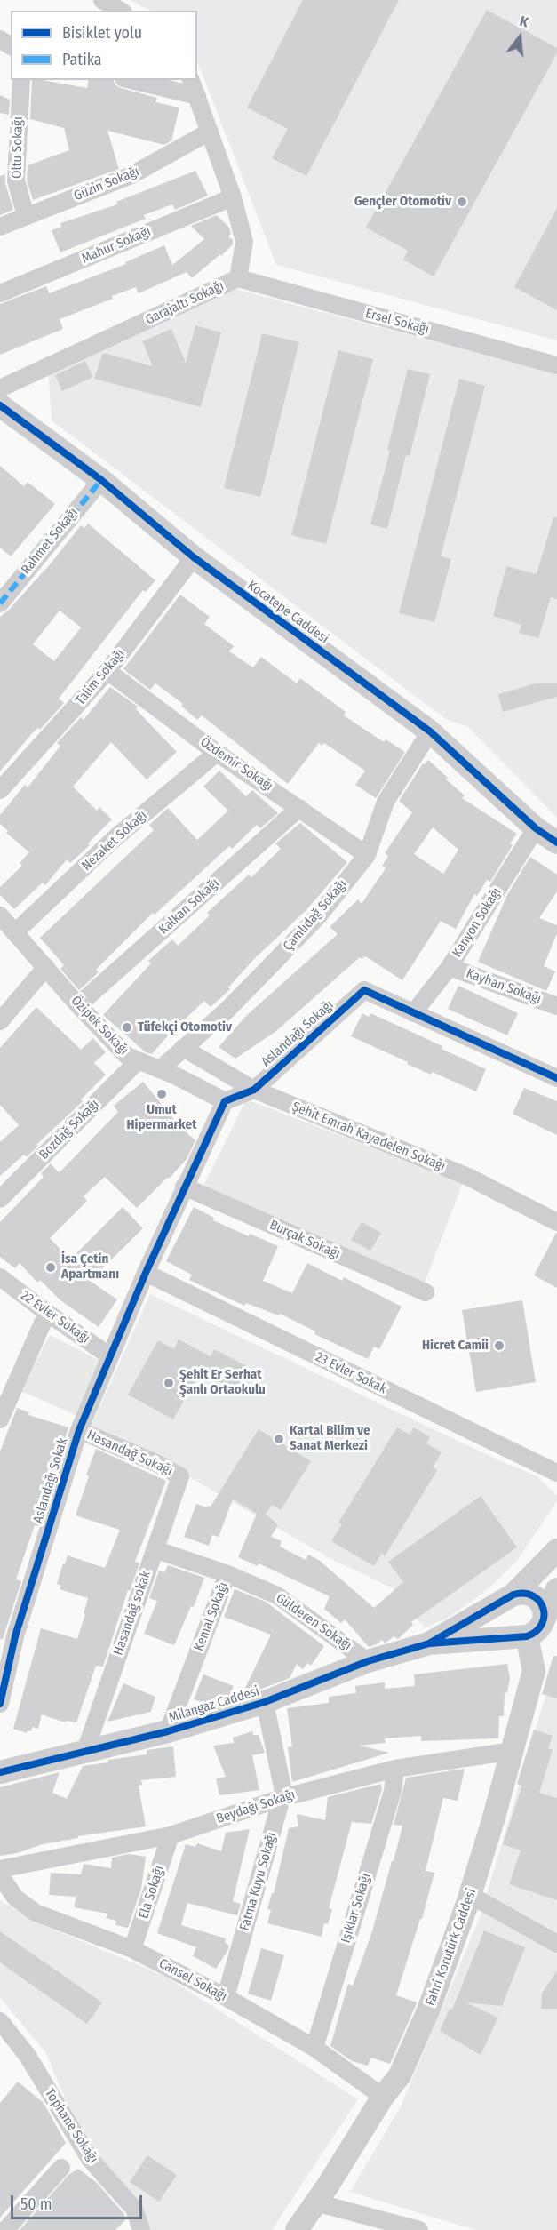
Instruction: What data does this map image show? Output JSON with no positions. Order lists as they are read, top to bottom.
{
  "streets": {
    "street": [
      "Oltu Sokağı",
      "Güzin Sokağı",
      "Mahur Sokağı",
      "Garajaltı Sokağı",
      "Ersel Sokağı",
      "Rahmet Sokağı",
      "Kocatepe Caddesi",
      "Talim Sokağı",
      "Özdemir Sokağı",
      "Nezaket Sokağı",
      "Kalkan Sokağı",
      "Çamlıdağ Sokağı",
      "Kanyon Sokağı",
      "Kayhan Sokağı",
      "Özipek Sokağı",
      "Aslandağı Sokağı",
      "Bozdağ Sokağı",
      "Şehit Emrah Kayadelen Sokağı",
      "Burçak Sokağı",
      "22 Evler Sokağı",
      "23 Evler Sokak",
      "Hasandağ Sokağı",
      "Aslandağı Sokak",
      "Hasandağ sokak",
      "Kemal Sokağı",
      "Gülderen Sokağı",
      "Milangaz Caddesi",
      "Beydağı Sokağı",
      "Fatma Kuyu Sokağı",
      "Ela Sokağı",
      "Işıklar Sokağı",
      "Fahri Korutürk Caddesi",
      "Cansel Sokağı",
      "Tophane Sokağı"
    ]
  },
  "crossings": [
    ["Oltu Sokağı", "Güzin Sokağı"],
    ["Güzin Sokağı", "Garajaltı Sokağı"],
    ["Mahur Sokağı", "Garajaltı Sokağı"],
    ["Garajaltı Sokağı", "Ersel Sokağı"],
    ["Rahmet Sokağı", "Kocatepe Caddesi"],
    ["Kocatepe Caddesi", "Talim Sokağı"],
    ["Kocatepe Caddesi", "Çamlıdağ Sokağı"],
    ["Kocatepe Caddesi", "Kanyon Sokağı"],
    ["Talim Sokağı", "Özdemir Sokağı"],
    ["Özdemir Sokağı", "Nezaket Sokağı"],
    ["Özdemir Sokağı", "Kalkan Sokağı"],
    ["Özdemir Sokağı", "Çamlıdağ Sokağı"],
    ["Nezaket Sokağı", "Özipek Sokağı"],
    ["Kalkan Sokağı", "Özipek Sokağı"],
    ["Çamlıdağ Sokağı", "Özipek Sokağı"],
    ["Çamlıdağ Sokağı", "Şehit Emrah Kayadelen Sokağı"],
    ["Kanyon Sokağı", "Kayhan Sokağı"],
    ["Kanyon Sokağı", "Aslandağı Sokağı"],
    ["Özipek Sokağı", "Aslandağı Sokağı"],
    ["Özipek Sokağı", "Bozdağ Sokağı"],
    ["Aslandağı Sokağı", "Şehit Emrah Kayadelen Sokağı"],
    ["22 Evler Sokağı", "Aslandağı Sokak"],
    ["23 Evler Sokak", "Aslandağı Sokak"],
    ["Hasandağ Sokağı", "Aslandağı Sokak"],
    ["Hasandağ Sokağı", "Hasandağ sokak"],
    ["Hasandağ sokak", "Kemal Sokağı"],
    ["Hasandağ sokak", "Milangaz Caddesi"],
    ["Kemal Sokağı", "Gülderen Sokağı"],
    ["Kemal Sokağı", "Milangaz Caddesi"],
    ["Gülderen Sokağı", "Milangaz Caddesi"],
    ["Milangaz Caddesi", "Fatma Kuyu Sokağı"],
    ["Milangaz Caddesi", "Fahri Korutürk Caddesi"],
    ["Beydağı Sokağı", "Fatma Kuyu Sokağı"],
    ["Beydağı Sokağı", "Ela Sokağı"],
    ["Beydağı Sokağı", "Işıklar Sokağı"],
    ["Beydağı Sokağı", "Fahri Korutürk Caddesi"],
    ["Fatma Kuyu Sokağı", "Cansel Sokağı"],
    ["Ela Sokağı", "Cansel Sokağı"],
    ["Işıklar Sokağı", "Cansel Sokağı"],
    ["Fahri Korutürk Caddesi", "Cansel Sokağı"]
  ],
  "places": [
    "Gençler Otomotiv",
    "Tüfekçi Otomotiv",
    "Umut Hipermarket",
    "İsa Çetin Apartmanı",
    "Hicret Camii",
    "Şehit Er Serhat Şanlı Ortaokulu",
    "Kartal Bilim ve Sanat Merkezi"
  ],
  "legend": ["Bisiklet yolu", "Patika"],
  "scale_bar": "50 m",
  "north": "top"
}
